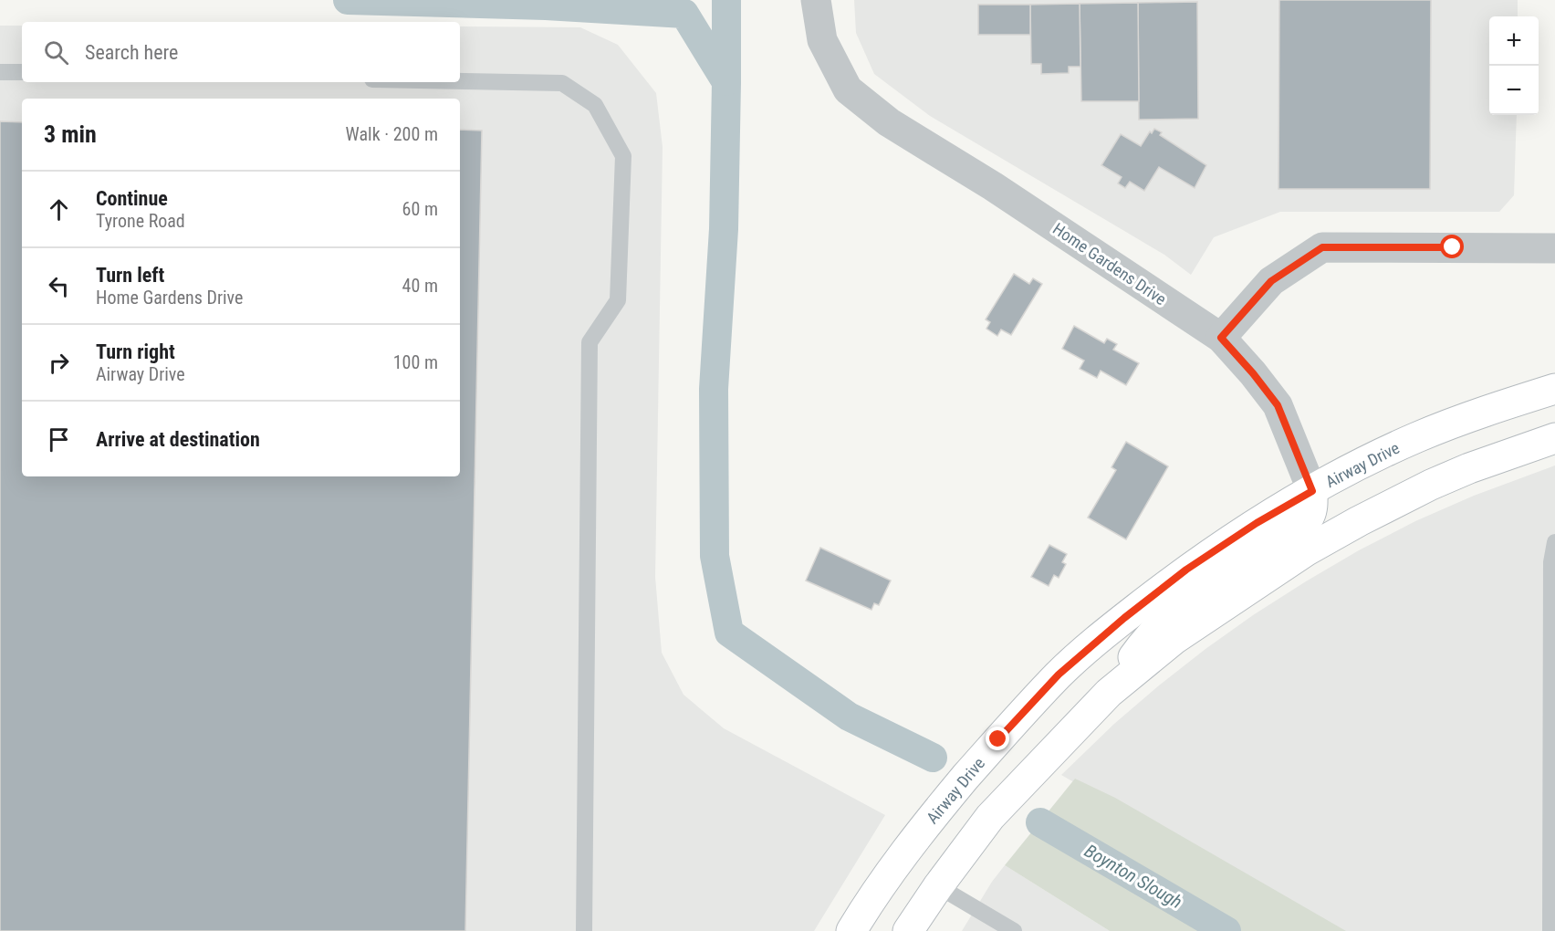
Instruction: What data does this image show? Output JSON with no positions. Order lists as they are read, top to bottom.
{
  "streets": {
    "main road": ["Airway Drive"],
    "street": ["Home Gardens Drive"]
  },
  "crossings": [
    ["Home Gardens Drive", "Airway Drive"]
  ],
  "water": ["Boynton Slough"],
  "page": {
    "map_buttons": ["+", "−"],
    "search": "Search here",
    "heading": ["3 min", "Walk · 200 m"],
    "list": [
      ["Continue", "Tyrone Road", "60 m"],
      ["Turn left", "Home Gardens Drive", "40 m"],
      ["Turn right", "Airway Drive", "100 m"],
      "Arrive at destination"
    ]
  }
}
